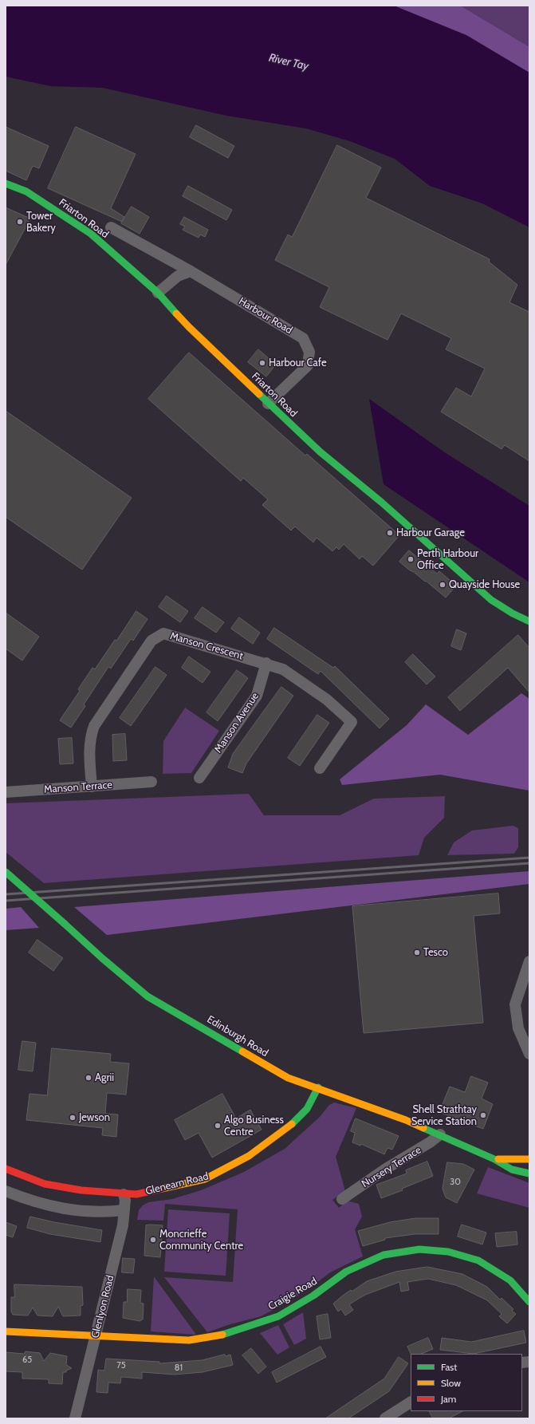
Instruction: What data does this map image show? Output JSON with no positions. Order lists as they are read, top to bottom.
{
  "streets": {
    "street": [
      "Friarton Road",
      "Harbour Road",
      "Manson Crescent",
      "Manson Avenue",
      "Manson Terrace",
      "Edinburgh Road",
      "Nursery Terrace",
      "Glenearn Road",
      "Craigie Road",
      "Glenlyon Road"
    ]
  },
  "crossings": [
    ["Friarton Road", "Harbour Road"],
    ["Manson Crescent", "Manson Avenue"],
    ["Manson Crescent", "Manson Terrace"],
    ["Edinburgh Road", "Nursery Terrace"],
    ["Edinburgh Road", "Glenearn Road"],
    ["Glenearn Road", "Glenlyon Road"],
    ["Craigie Road", "Glenlyon Road"]
  ],
  "water": ["River Tay"],
  "places": [
    "Tower Bakery",
    "Harbour Cafe",
    "Harbour Garage",
    "Perth Harbour Office",
    "Quayside House",
    "Tesco",
    "Agrii",
    "Shell Strathtay Service Station",
    "Jewson",
    "Algo Business Centre",
    "Moncrieffe Community Centre"
  ],
  "house_numbers": [
    "30",
    "65",
    "75",
    "81"
  ],
  "legend": ["Fast", "Slow", "Jam"]
}
